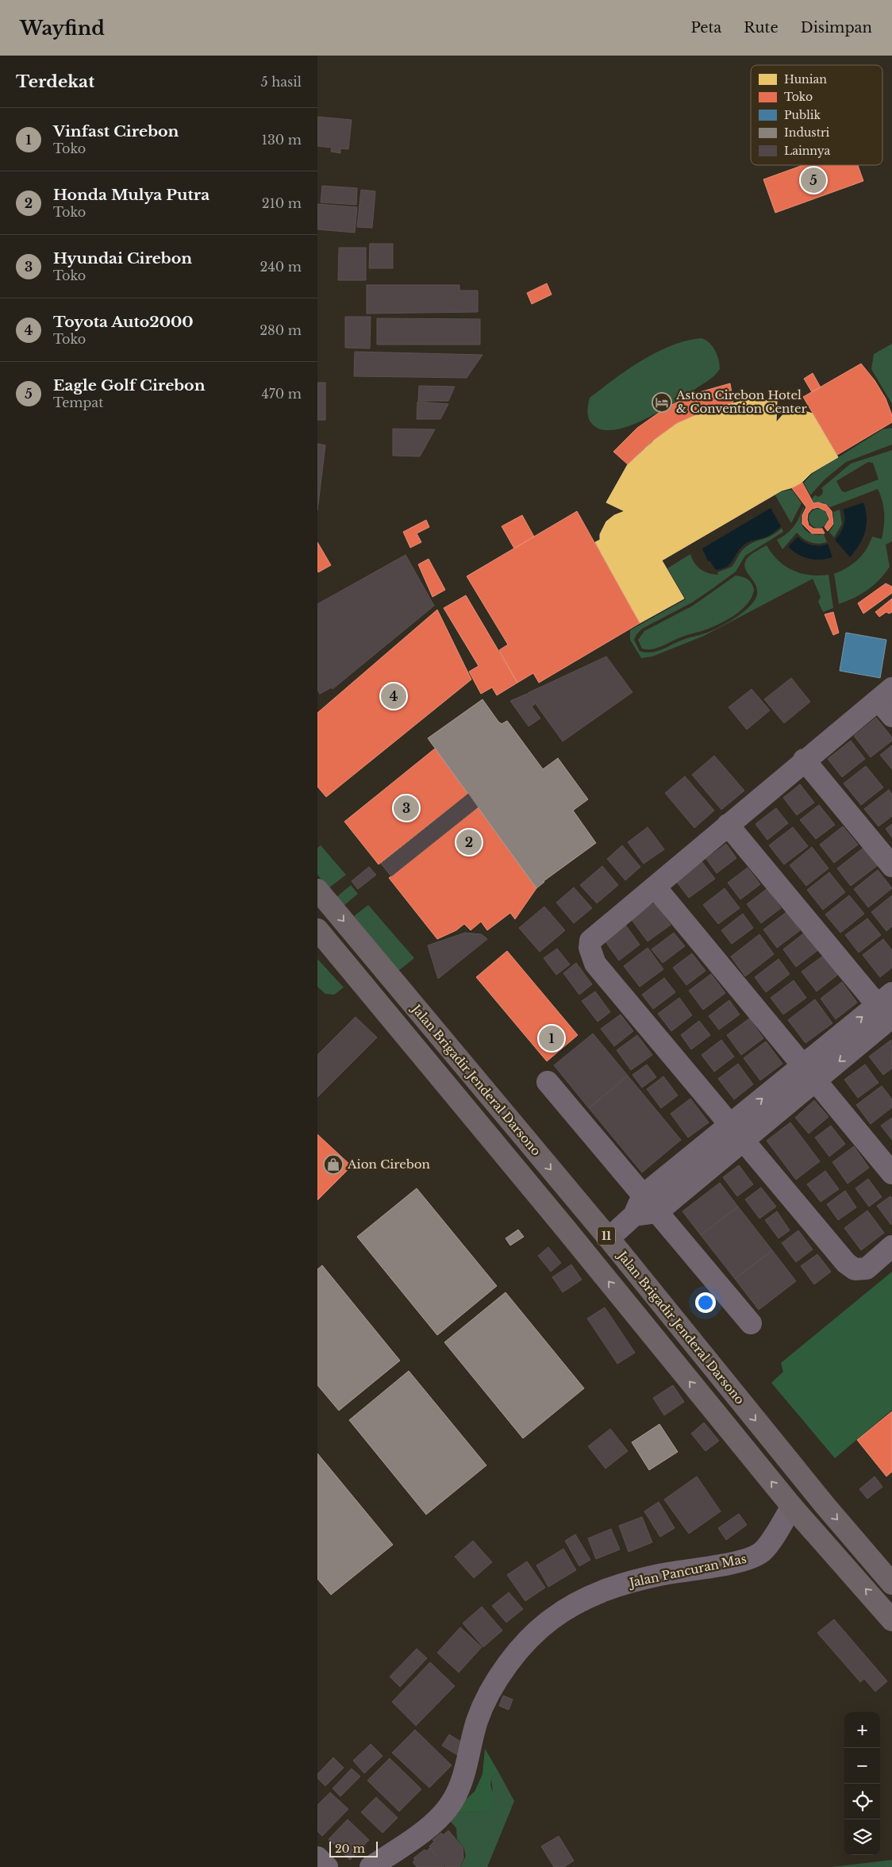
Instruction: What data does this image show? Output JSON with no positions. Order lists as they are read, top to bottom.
{
  "streets": {
    "highway": ["Jalan Brigadir Jenderal Darsono", "11"],
    "street": ["Jalan Pancuran Mas"]
  },
  "crossings": [
    ["11", "Jalan Pancuran Mas"]
  ],
  "places": {
    "hotel": ["Aston Cirebon Hotel & Convention Center"],
    "shop": ["Aion Cirebon"]
  },
  "legend": [
    "Hunian",
    "Toko",
    "Publik",
    "Industri",
    "Lainnya"
  ],
  "scale_bar": "20 m",
  "page": {
    "header": "Wayfind",
    "nav": ["Peta", "Rute", "Disimpan"],
    "heading": ["Terdekat", "5 hasil"],
    "list": [
      {
        "mark": "1",
        "name": "Vinfast Cirebon",
        "note": "Toko",
        "value": "130 m"
      },
      {
        "mark": "2",
        "name": "Honda Mulya Putra",
        "note": "Toko",
        "value": "210 m"
      },
      {
        "mark": "3",
        "name": "Hyundai Cirebon",
        "note": "Toko",
        "value": "240 m"
      },
      {
        "mark": "4",
        "name": "Toyota Auto2000",
        "note": "Toko",
        "value": "280 m"
      },
      {
        "mark": "5",
        "name": "Eagle Golf Cirebon",
        "note": "Tempat",
        "value": "470 m"
      }
    ],
    "pins": [
      "5",
      "4",
      "3",
      "2",
      "1"
    ],
    "map_buttons": ["+", "−"],
    "scale": "20 m"
  }
}
